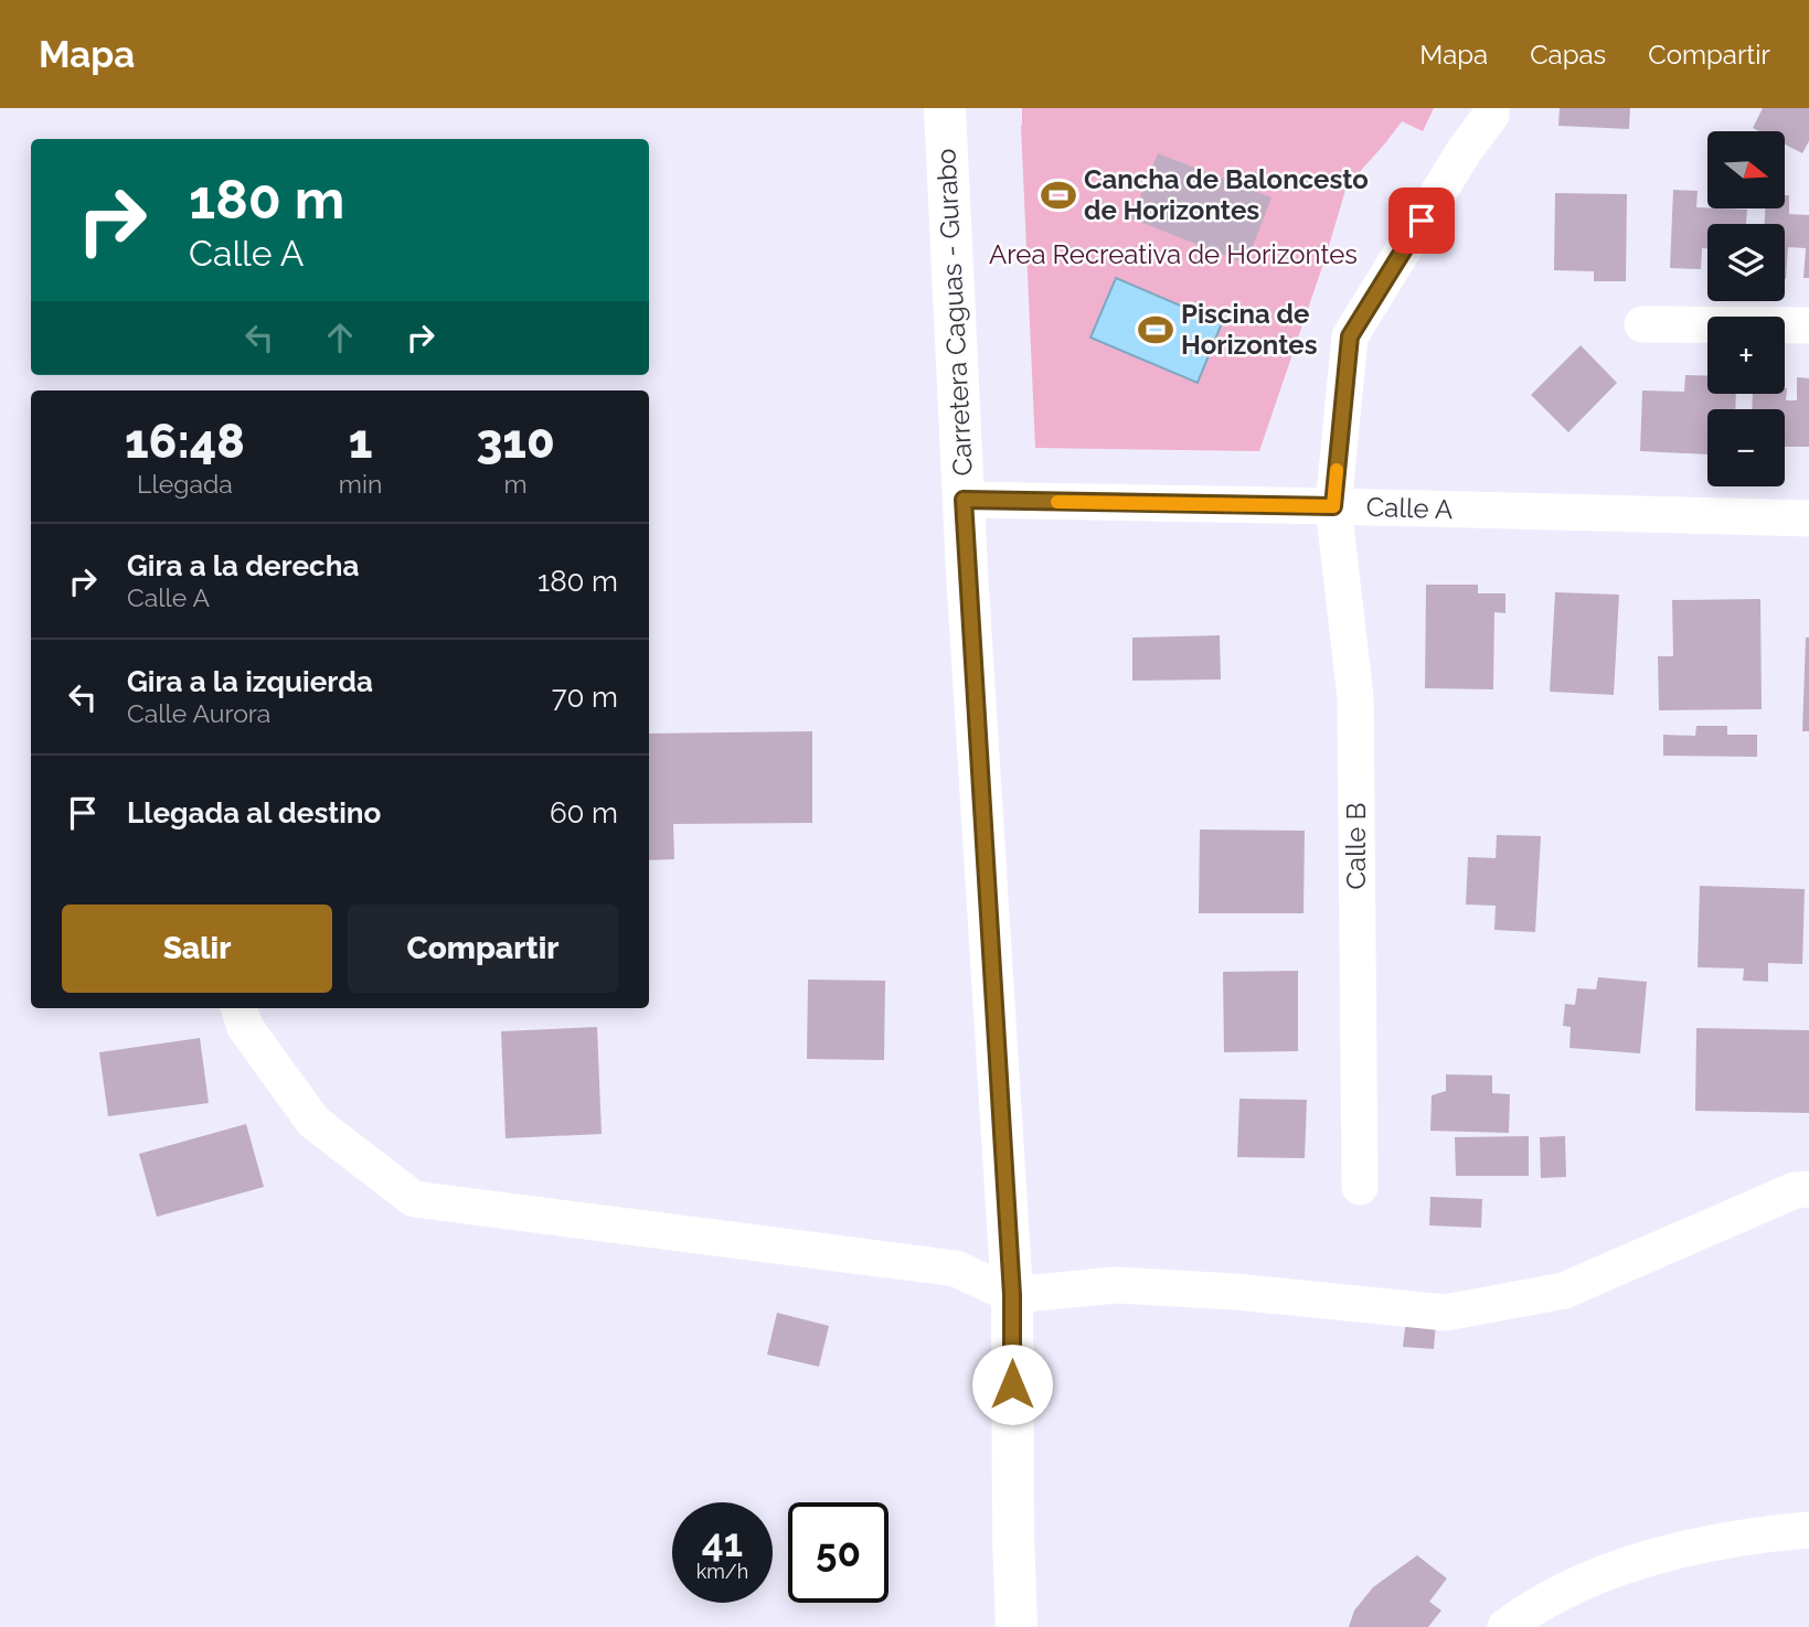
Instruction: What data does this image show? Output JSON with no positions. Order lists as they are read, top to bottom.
{
  "streets": {
    "main road": ["Carretera Caguas - Gurabo"],
    "street": ["Calle A", "Calle B"]
  },
  "crossings": [
    ["Carretera Caguas - Gurabo", "Calle A"],
    ["Calle A", "Calle B"]
  ],
  "parks": ["Area Recreativa de Horizontes"],
  "places": {
    "sports": ["Cancha de Baloncesto de Horizontes", "Piscina de Horizontes"]
  },
  "north": "right",
  "page": {
    "header": "Mapa",
    "nav": ["Mapa", "Capas", "Compartir"],
    "map_buttons": ["+", "−"],
    "turn": ["180 m", "Calle A"],
    "eta": [
      "16:48",
      "Llegada",
      "1",
      "min",
      "310",
      "m"
    ],
    "list": [
      {
        "name": "Gira a la derecha",
        "note": "Calle A",
        "value": "180 m"
      },
      {
        "name": "Gira a la izquierda",
        "note": "Calle Aurora",
        "value": "70 m"
      },
      {
        "name": "Llegada al destino",
        "value": "60 m"
      }
    ],
    "buttons": ["Salir", "Compartir"],
    "speed": "41 km/h",
    "limit": "50"
  }
}
